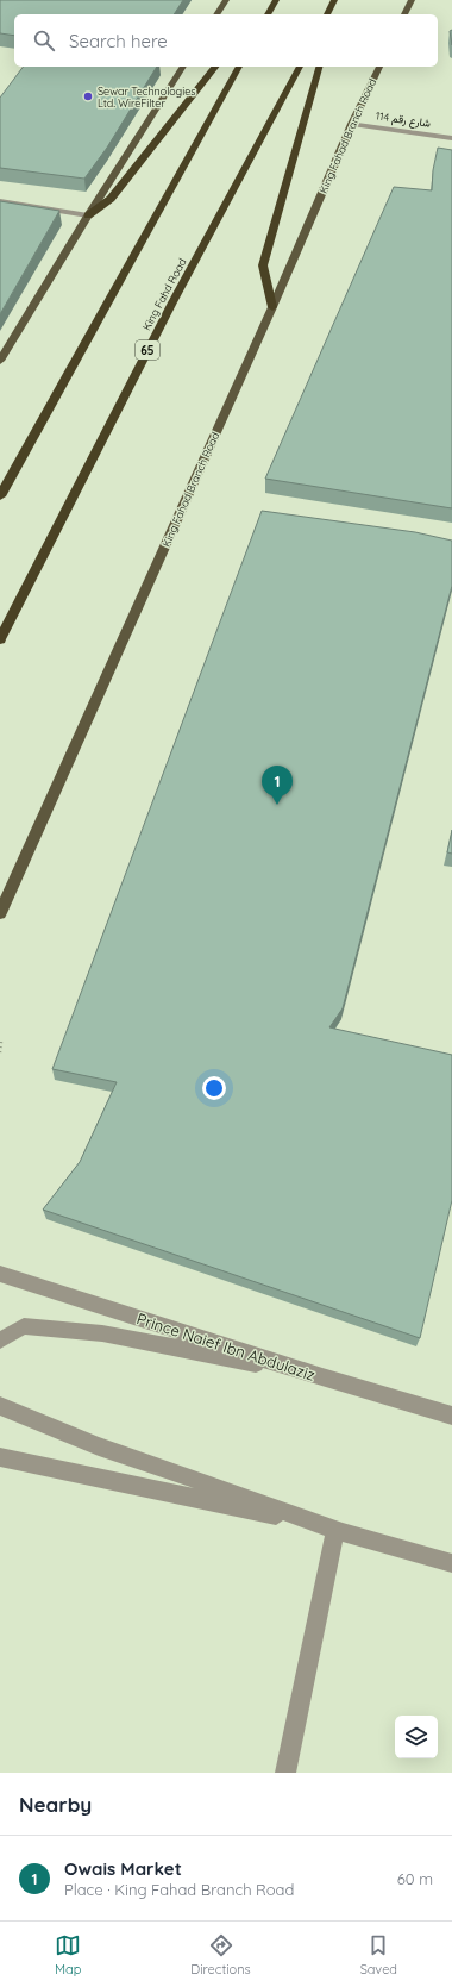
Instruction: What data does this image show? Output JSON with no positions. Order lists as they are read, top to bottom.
{
  "streets": {
    "highway": ["King Fahd Road", "65"],
    "main road": ["King Fahad Branch Road"],
    "street": ["شارع رقم 114", "Prince Naief Ibn Abdulaziz"]
  },
  "crossings": [
    ["شارع رقم 114", "King Fahad Branch Road"]
  ],
  "places": ["Sewar Technologies Ltd. WireFilter"],
  "page": {
    "search": "Search here",
    "pins": "1",
    "heading": "Nearby",
    "list": [
      {
        "mark": "1",
        "name": "Owais Market",
        "note": "Place · King Fahad Branch Road",
        "value": "60 m"
      }
    ],
    "nav": ["Map", "Directions", "Saved"]
  }
}
